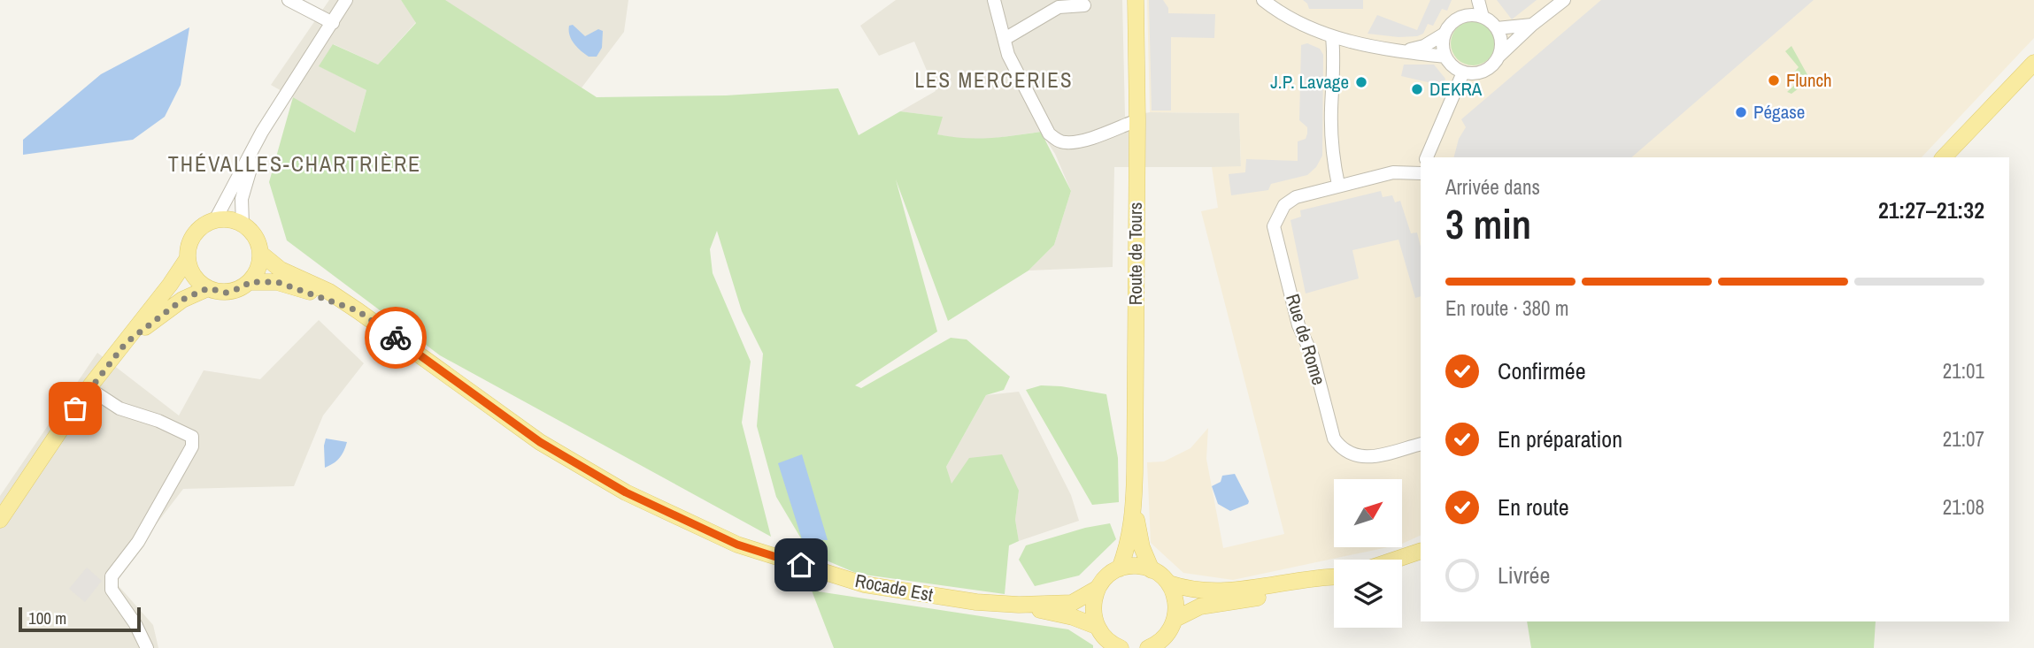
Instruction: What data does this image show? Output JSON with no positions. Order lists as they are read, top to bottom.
{
  "streets": {
    "main road": ["Route de Tours", "Rocade Est"],
    "street": ["Rue de Rome"]
  },
  "crossings": [
    ["Route de Tours", "Rocade Est"]
  ],
  "districts": ["LES MERCERIES", "THÉVALLES-CHARTRIÈRE"],
  "places": [
    "Flunch",
    "J.P. Lavage",
    "DEKRA",
    "Pégase"
  ],
  "scale_bar": "100 m",
  "north": "top right",
  "page": {
    "heading": ["3 min", "Arrivée dans", "21:27–21:32"],
    "bar": "En route · 380 m",
    "list": [
      ["Confirmée", "21:01"],
      ["En préparation", "21:07"],
      ["En route", "21:08"],
      "Livrée"
    ],
    "scale": "100 m"
  }
}
